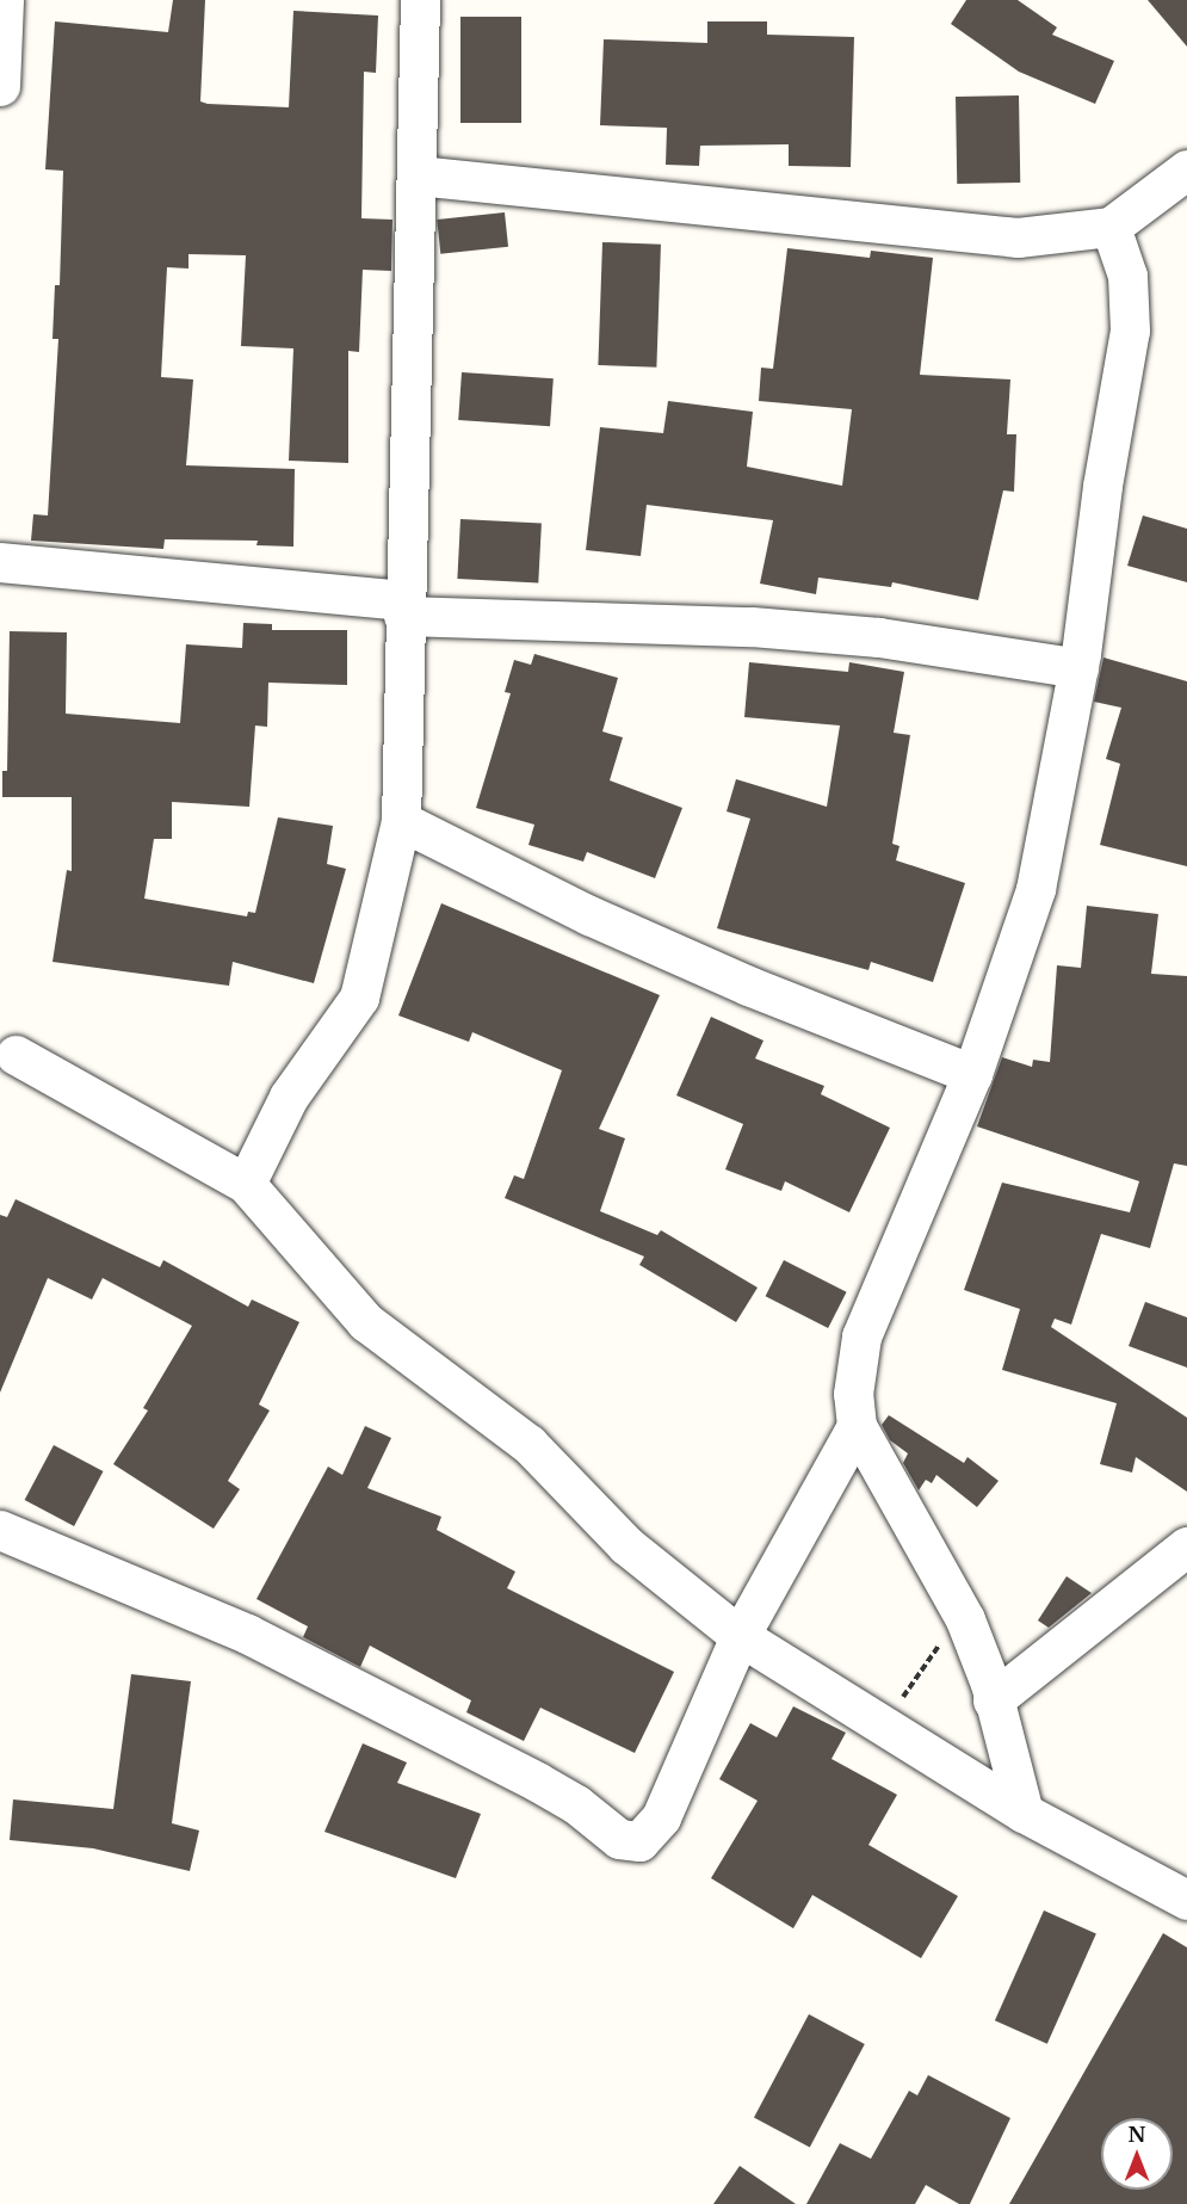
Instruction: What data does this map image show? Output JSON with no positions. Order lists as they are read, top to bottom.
{
  "north": "top"
}
